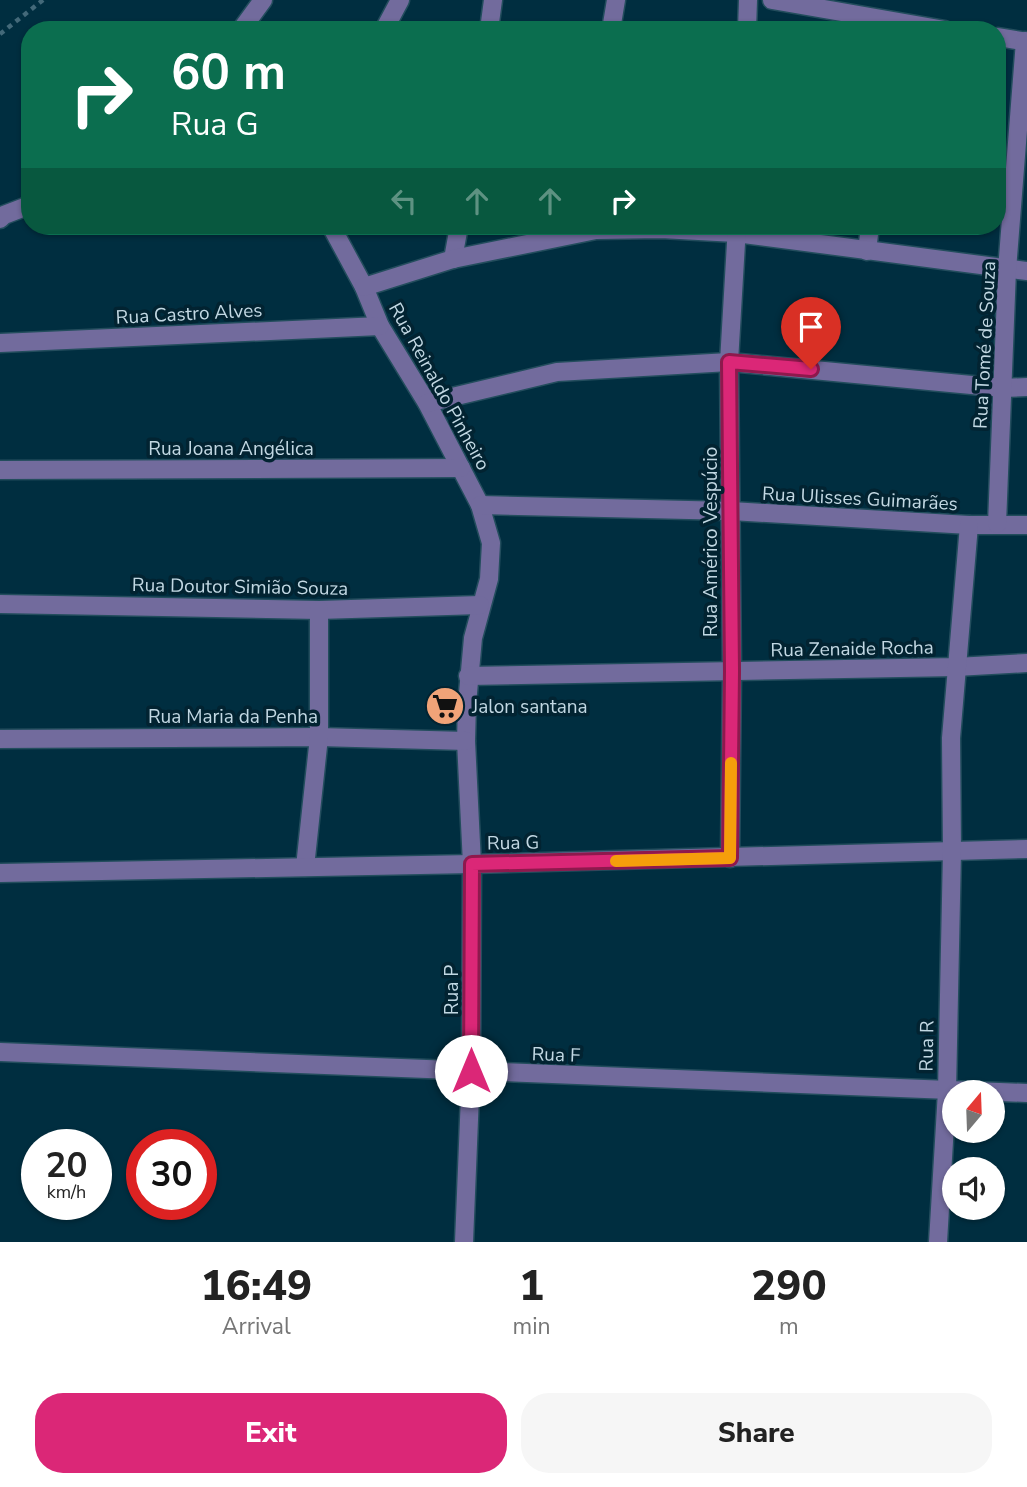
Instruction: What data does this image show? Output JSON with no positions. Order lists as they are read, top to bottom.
{
  "streets": {
    "street": [
      "Rua Castro Alves",
      "Rua Tomé de Souza",
      "Rua Reinaldo Pinheiro",
      "Rua Joana Angélica",
      "Rua Ulisses Guimarães",
      "Rua Américo Vespúcio",
      "Rua Doutor Simião Souza",
      "Rua Zenaide Rocha",
      "Rua Maria da Penha",
      "Rua G",
      "Rua P",
      "Rua R",
      "Rua F"
    ]
  },
  "crossings": [
    ["Rua Castro Alves", "Rua Reinaldo Pinheiro"],
    ["Rua Tomé de Souza", "Rua Ulisses Guimarães"],
    ["Rua Reinaldo Pinheiro", "Rua Joana Angélica"],
    ["Rua Reinaldo Pinheiro", "Rua Ulisses Guimarães"],
    ["Rua Reinaldo Pinheiro", "Rua Doutor Simião Souza"],
    ["Rua Reinaldo Pinheiro", "Rua Zenaide Rocha"],
    ["Rua Reinaldo Pinheiro", "Rua Maria da Penha"],
    ["Rua Reinaldo Pinheiro", "Rua G"],
    ["Rua Reinaldo Pinheiro", "Rua P"],
    ["Rua Ulisses Guimarães", "Rua Américo Vespúcio"],
    ["Rua Ulisses Guimarães", "Rua R"],
    ["Rua Américo Vespúcio", "Rua Zenaide Rocha"],
    ["Rua Américo Vespúcio", "Rua G"],
    ["Rua Zenaide Rocha", "Rua R"],
    ["Rua G", "Rua P"],
    ["Rua G", "Rua R"],
    ["Rua P", "Rua F"]
  ],
  "places": {
    "supermarket": ["Jalon santana"]
  },
  "north": "top",
  "page": {
    "turn": ["60 m", "Rua G"],
    "speed": "20 km/h",
    "limit": "30",
    "eta": [
      "16:49",
      "Arrival",
      "1",
      "min",
      "290",
      "m"
    ],
    "buttons": ["Exit", "Share"]
  }
}
